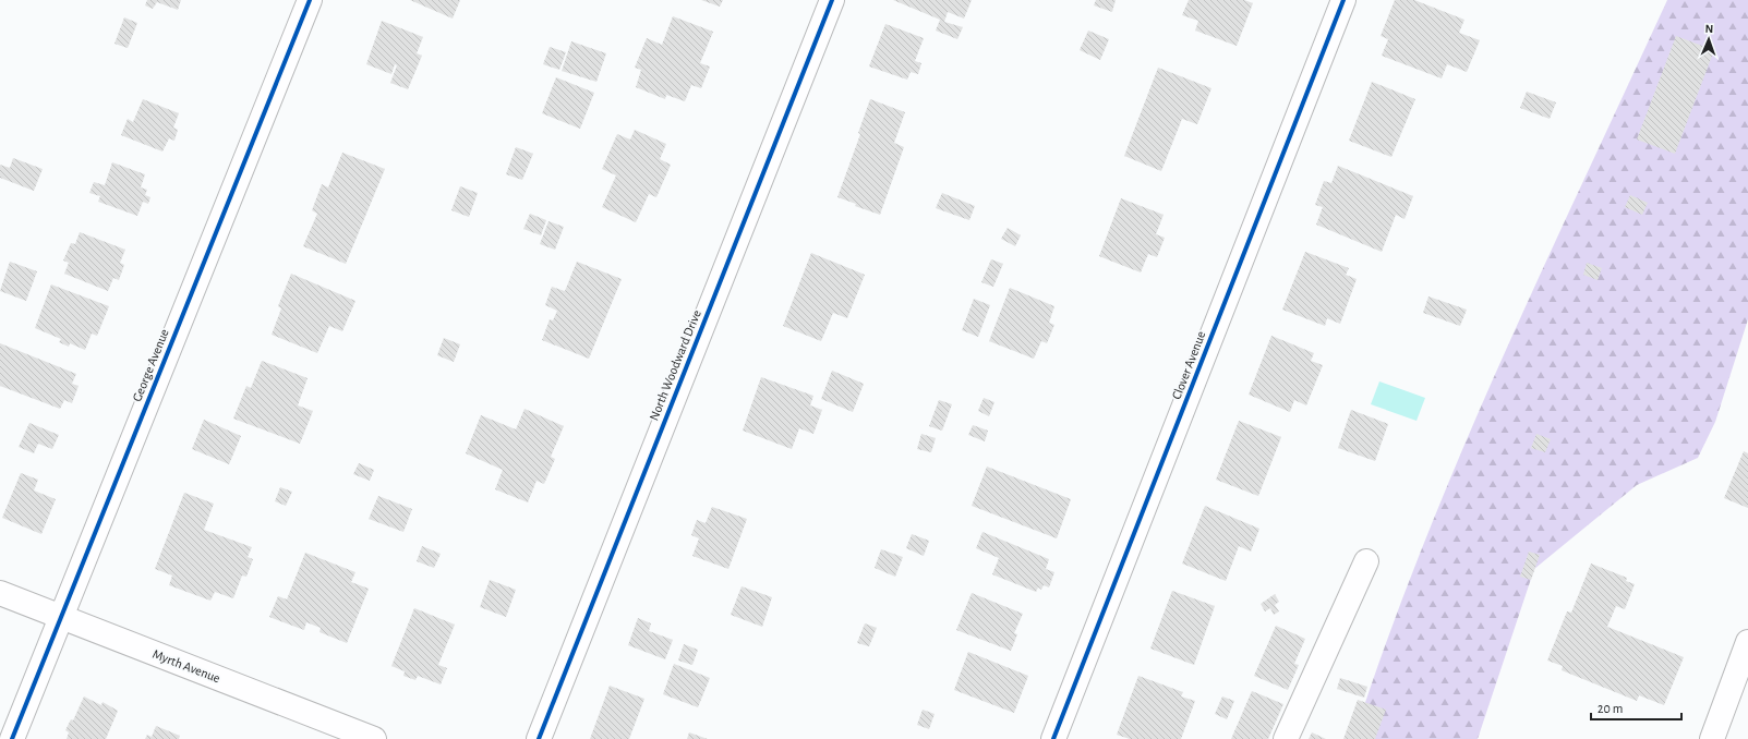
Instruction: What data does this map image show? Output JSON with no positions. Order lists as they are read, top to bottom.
{
  "streets": {
    "street": [
      "George Avenue",
      "North Woodward Drive",
      "Clover Avenue",
      "Myrth Avenue"
    ]
  },
  "crossings": [
    ["George Avenue", "Myrth Avenue"]
  ],
  "scale_bar": "20 m",
  "north": "top"
}
